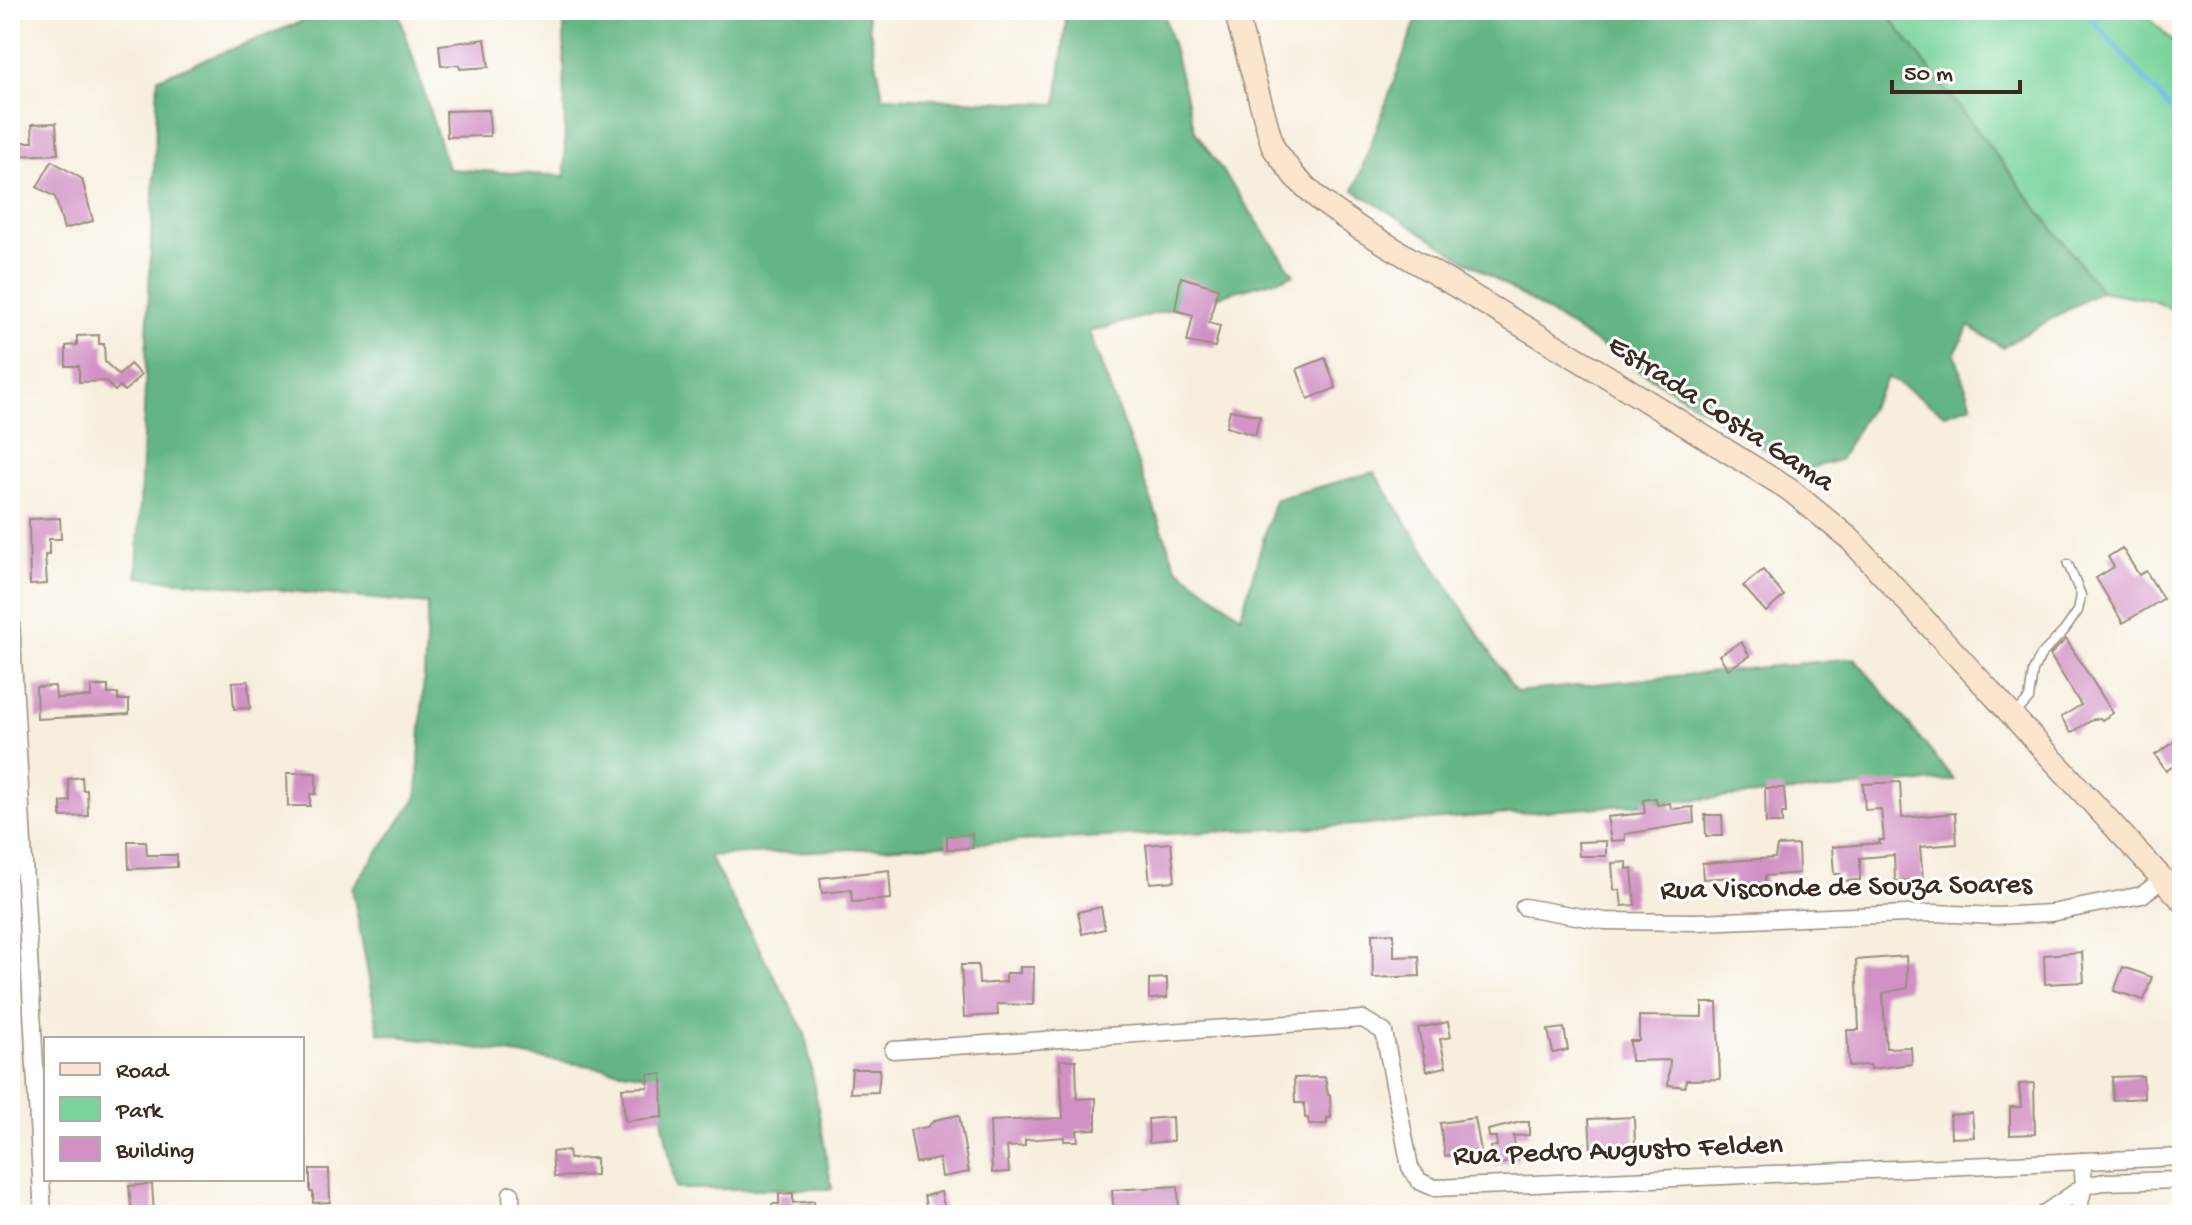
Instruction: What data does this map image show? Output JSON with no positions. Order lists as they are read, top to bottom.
{
  "streets": {
    "main road": ["Estrada Costa Gama"],
    "street": ["Rua Visconde de Souza Soares", "Rua Pedro Augusto Felden"]
  },
  "crossings": [
    ["Estrada Costa Gama", "Rua Visconde de Souza Soares"]
  ],
  "legend": ["Road", "Park", "Building"],
  "scale_bar": "50 m"
}
